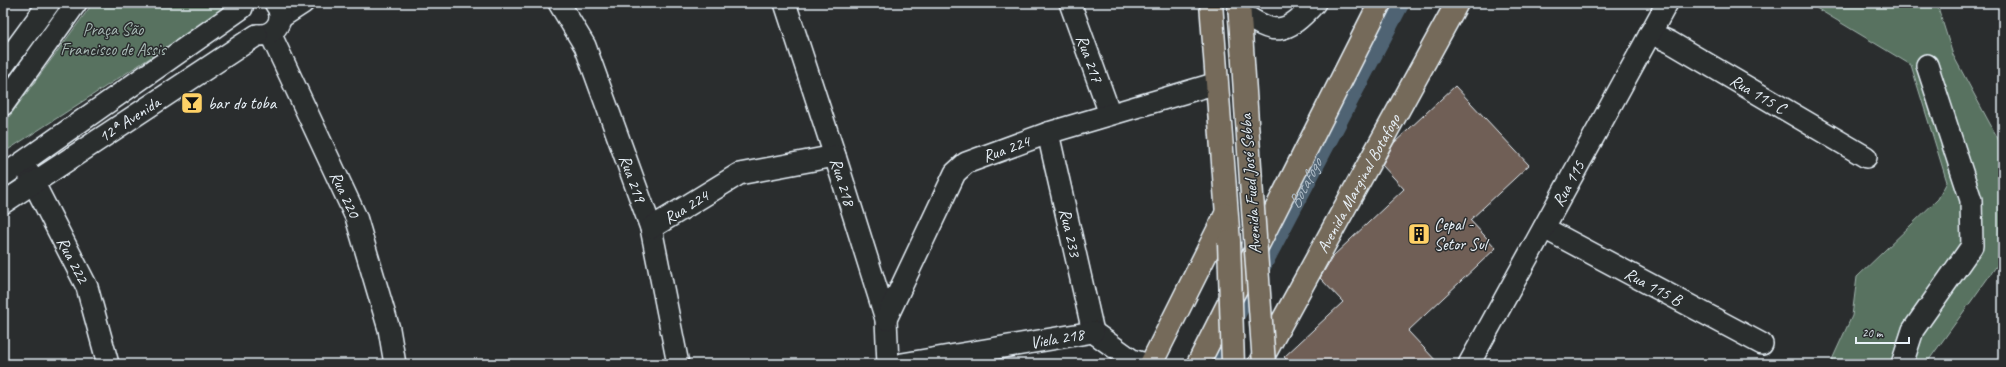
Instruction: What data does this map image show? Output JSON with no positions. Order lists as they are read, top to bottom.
{
  "streets": {
    "main road": ["Avenida Fued José Sebba", "Avenida Marginal Botafogo"],
    "street": [
      "Rua 217",
      "Rua 115 C",
      "12ª Avenida",
      "Rua 224",
      "Rua 219",
      "Rua 218",
      "Rua 115",
      "Rua 220",
      "Rua 233",
      "Rua 222",
      "Rua 115 B",
      "Viela 218"
    ]
  },
  "crossings": [
    ["Rua 217", "Rua 224"],
    ["Rua 115 C", "Rua 115"],
    ["12ª Avenida", "Rua 220"],
    ["12ª Avenida", "Rua 222"],
    ["Rua 224", "Rua 219"],
    ["Rua 224", "Rua 218"],
    ["Rua 224", "Avenida Fued José Sebba"],
    ["Rua 224", "Rua 233"],
    ["Rua 115", "Rua 115 B"],
    ["Rua 233", "Viela 218"]
  ],
  "water": ["Botafogo"],
  "parks": ["Praça São Francisco de Assis"],
  "places": {
    "bar": ["bar do toba"],
    "building": ["Cepal - Setor Sul"]
  },
  "scale_bar": "20 m"
}
